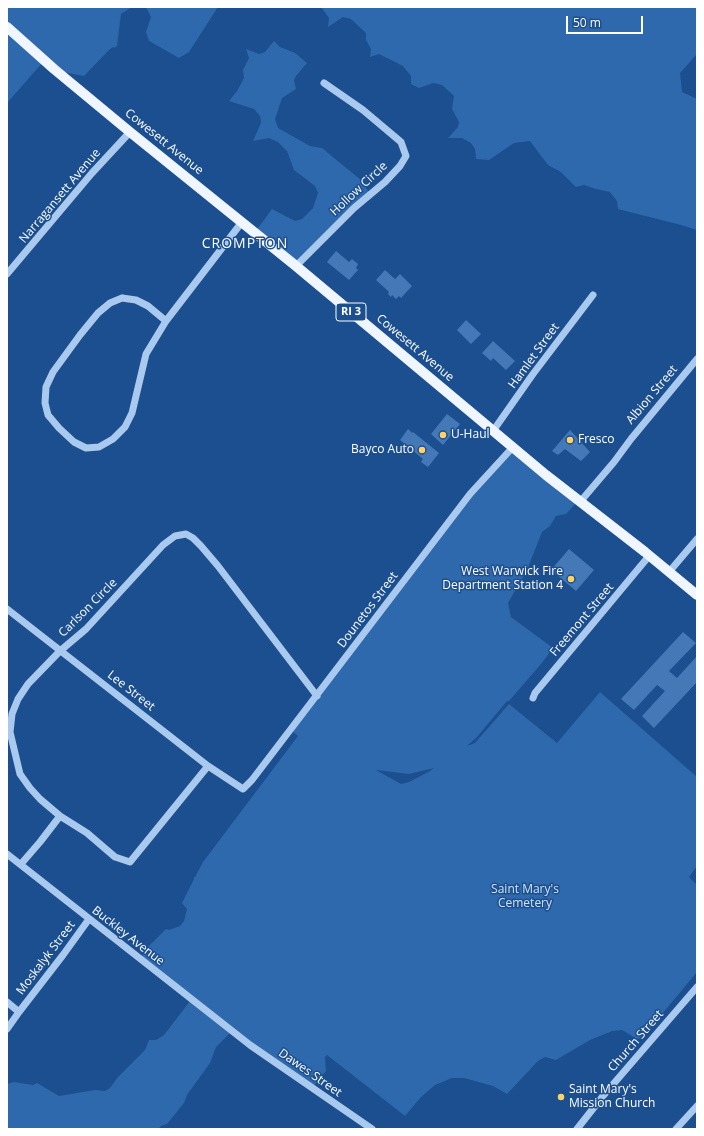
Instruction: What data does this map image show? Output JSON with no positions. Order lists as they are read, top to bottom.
{
  "streets": {
    "main road": ["Cowesett Avenue", "RI 3"],
    "street": [
      "Hollow Circle",
      "Narragansett Avenue",
      "Hamlet Street",
      "Albion Street",
      "Carlson Circle",
      "Dounetos Street",
      "Freemont Street",
      "Lee Street",
      "Buckley Avenue",
      "Moskalyk Street",
      "Church Street",
      "Dawes Street"
    ]
  },
  "crossings": [
    ["Cowesett Avenue", "Hollow Circle"],
    ["Cowesett Avenue", "Narragansett Avenue"],
    ["Cowesett Avenue", "Hamlet Street"],
    ["Cowesett Avenue", "Albion Street"],
    ["Cowesett Avenue", "Dounetos Street"],
    ["Cowesett Avenue", "Freemont Street"],
    ["Carlson Circle", "Dounetos Street"],
    ["Carlson Circle", "Lee Street"],
    ["Dounetos Street", "Lee Street"],
    ["Buckley Avenue", "Moskalyk Street"],
    ["Buckley Avenue", "Dawes Street"]
  ],
  "districts": ["CROMPTON"],
  "parks": ["Saint Mary's Cemetery"],
  "places": [
    "U-Haul",
    "Fresco",
    "Bayco Auto",
    "West Warwick Fire Department Station 4",
    "Saint Mary's Mission Church"
  ],
  "scale_bar": "50 m"
}
